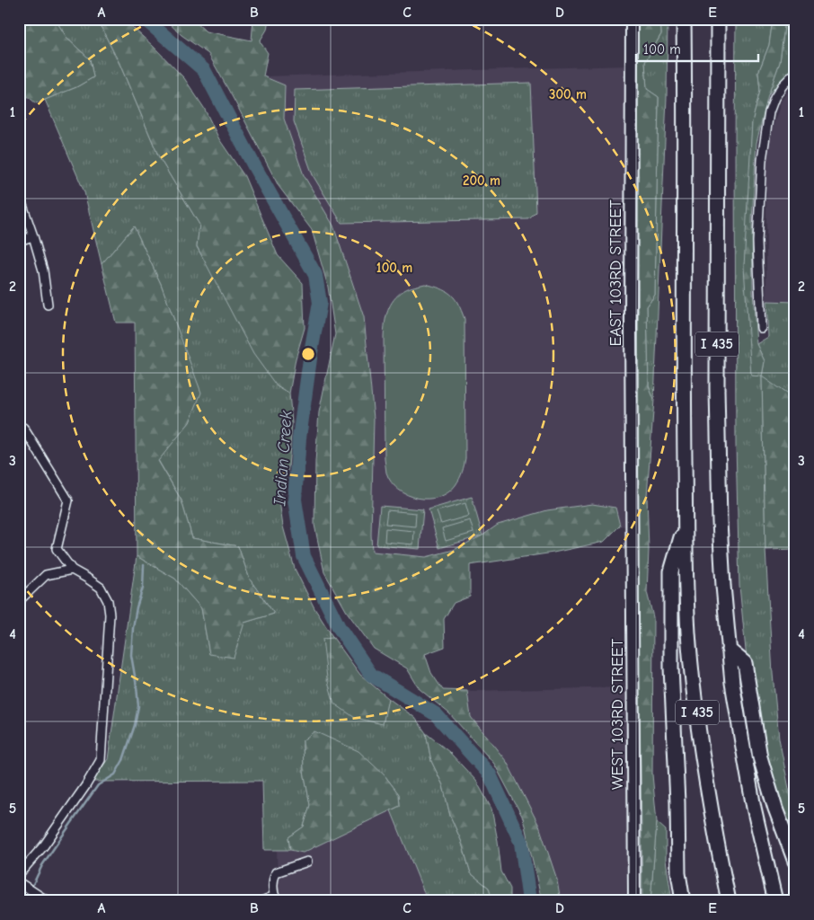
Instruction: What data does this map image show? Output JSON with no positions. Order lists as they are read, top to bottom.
{
  "streets": {
    "highway": ["I 435"],
    "street": ["EAST 103RD STREET", "WEST 103RD STREET"]
  },
  "crossings": [
    ["EAST 103RD STREET", "WEST 103RD STREET"]
  ],
  "water": ["Indian Creek"],
  "scale_bar": "100 m",
  "grid": {
    "columns": [
      "A",
      "B",
      "C",
      "D",
      "E"
    ],
    "rows": [
      "1",
      "2",
      "3",
      "4",
      "5"
    ]
  },
  "rings": ["300 m", "200 m", "100 m"]
}
